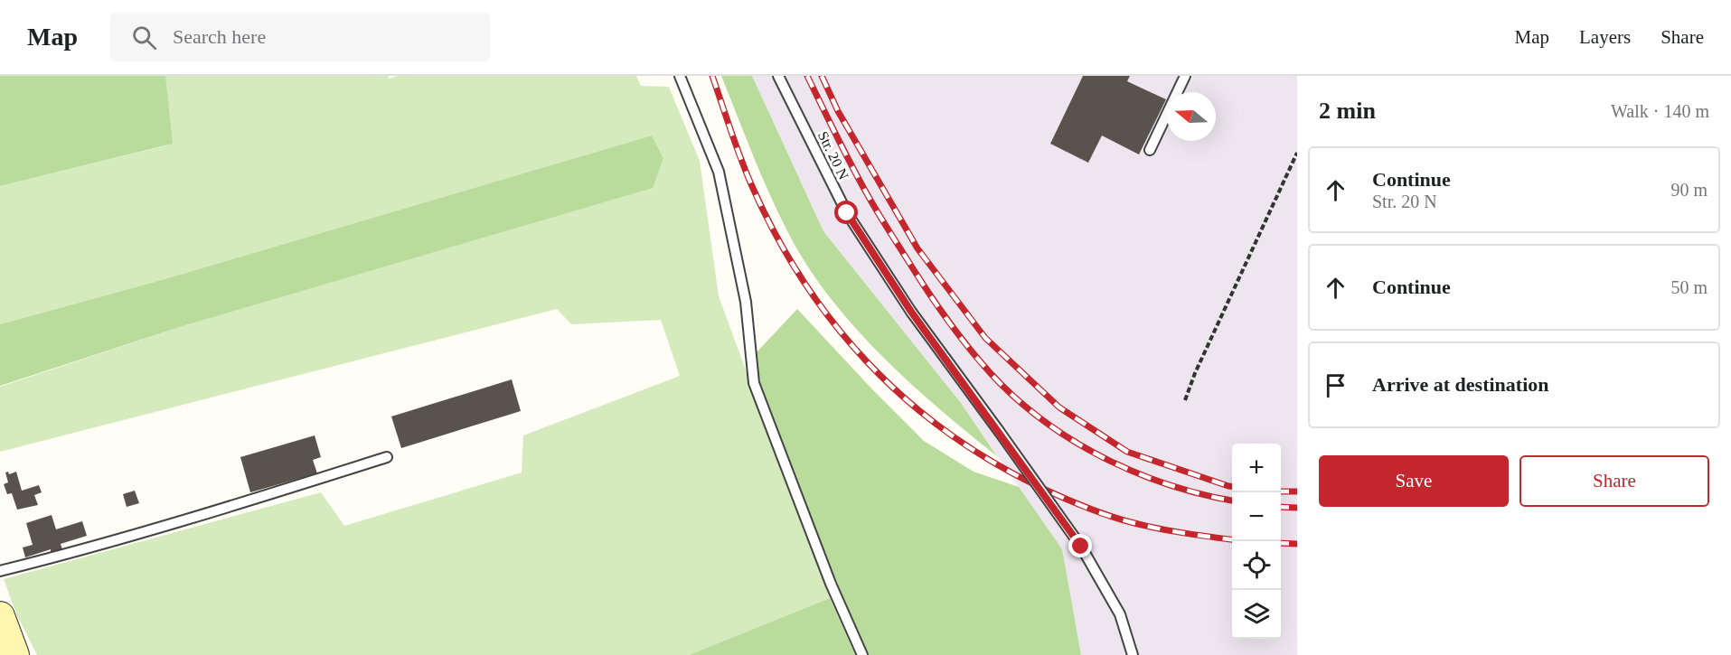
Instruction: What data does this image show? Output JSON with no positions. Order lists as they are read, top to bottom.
{
  "streets": {
    "lane": ["Str. 20 N"]
  },
  "north": "left",
  "page": {
    "header": "Map",
    "search": "Search here",
    "nav": ["Map", "Layers", "Share"],
    "heading": ["2 min", "Walk · 140 m"],
    "list": [
      ["Continue", "Str. 20 N", "90 m"],
      ["Continue", "50 m"],
      "Arrive at destination"
    ],
    "buttons": ["Save", "Share"],
    "map_buttons": ["+", "−"]
  }
}
